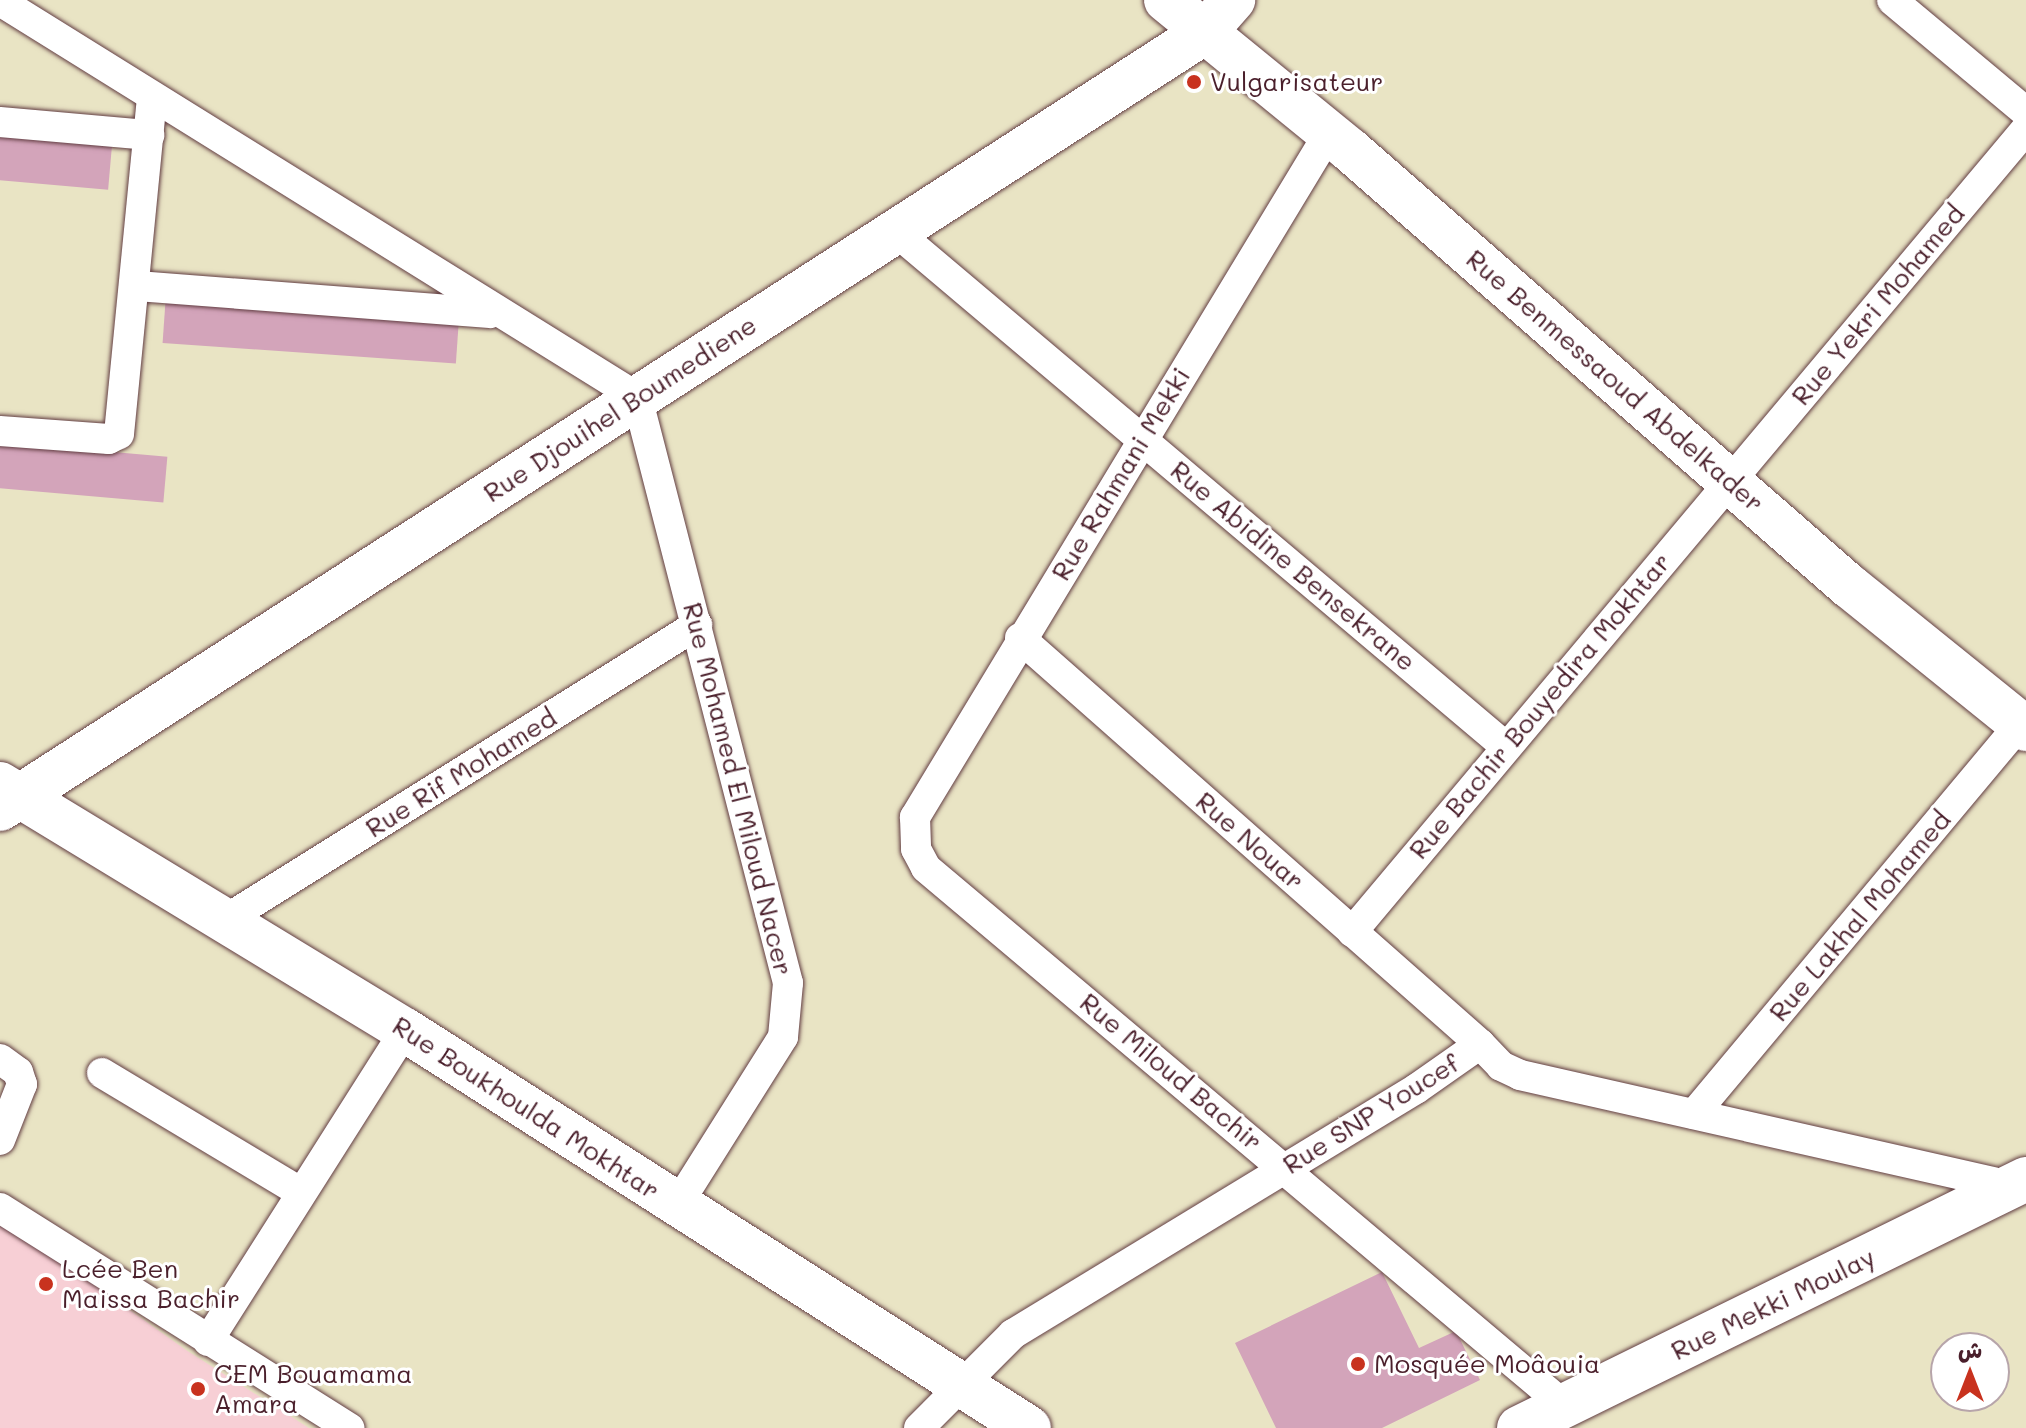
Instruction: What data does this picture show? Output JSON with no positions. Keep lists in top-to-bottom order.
{
  "streets": {
    "main road": [
      "Rue Benmessaoud Abdelkader",
      "Rue Djouihel Boumediene",
      "Rue Boukhoulda Mokhtar",
      "Rue Mekki Moulay"
    ],
    "street": [
      "Rue Yekri Mohamed",
      "Rue Rahmani Mekki",
      "Rue Abidine Bensekrane",
      "Rue Bachir Bouyedira Mokhtar",
      "Rue Rif Mohamed",
      "Rue Mohamed El Miloud Nacer",
      "Rue Nouar",
      "Rue Lakhal Mohamed",
      "Rue Miloud Bachir",
      "Rue SNP Youcef"
    ]
  },
  "crossings": [
    ["Rue Yekri Mohamed", "Rue Benmessaoud Abdelkader"],
    ["Rue Yekri Mohamed", "Rue Bachir Bouyedira Mokhtar"],
    ["Rue Benmessaoud Abdelkader", "Rue Djouihel Boumediene"],
    ["Rue Benmessaoud Abdelkader", "Rue Rahmani Mekki"],
    ["Rue Benmessaoud Abdelkader", "Rue Bachir Bouyedira Mokhtar"],
    ["Rue Benmessaoud Abdelkader", "Rue Lakhal Mohamed"],
    ["Rue Djouihel Boumediene", "Rue Abidine Bensekrane"],
    ["Rue Djouihel Boumediene", "Rue Mohamed El Miloud Nacer"],
    ["Rue Djouihel Boumediene", "Rue Boukhoulda Mokhtar"],
    ["Rue Rahmani Mekki", "Rue Abidine Bensekrane"],
    ["Rue Rahmani Mekki", "Rue Nouar"],
    ["Rue Rahmani Mekki", "Rue Miloud Bachir"],
    ["Rue Abidine Bensekrane", "Rue Bachir Bouyedira Mokhtar"],
    ["Rue Bachir Bouyedira Mokhtar", "Rue Nouar"],
    ["Rue Rif Mohamed", "Rue Mohamed El Miloud Nacer"],
    ["Rue Rif Mohamed", "Rue Boukhoulda Mokhtar"],
    ["Rue Mohamed El Miloud Nacer", "Rue Boukhoulda Mokhtar"],
    ["Rue Nouar", "Rue SNP Youcef"],
    ["Rue Lakhal Mohamed", "Rue SNP Youcef"],
    ["Rue Miloud Bachir", "Rue SNP Youcef"],
    ["Rue Miloud Bachir", "Rue Mekki Moulay"],
    ["Rue Boukhoulda Mokhtar", "Rue SNP Youcef"],
    ["Rue SNP Youcef", "Rue Mekki Moulay"]
  ],
  "places": [
    "Vulgarisateur",
    "Lcée Ben Maissa Bachir",
    "Mosquée Moâouia",
    "CEM Bouamama Amara"
  ],
  "north": "top"
}
